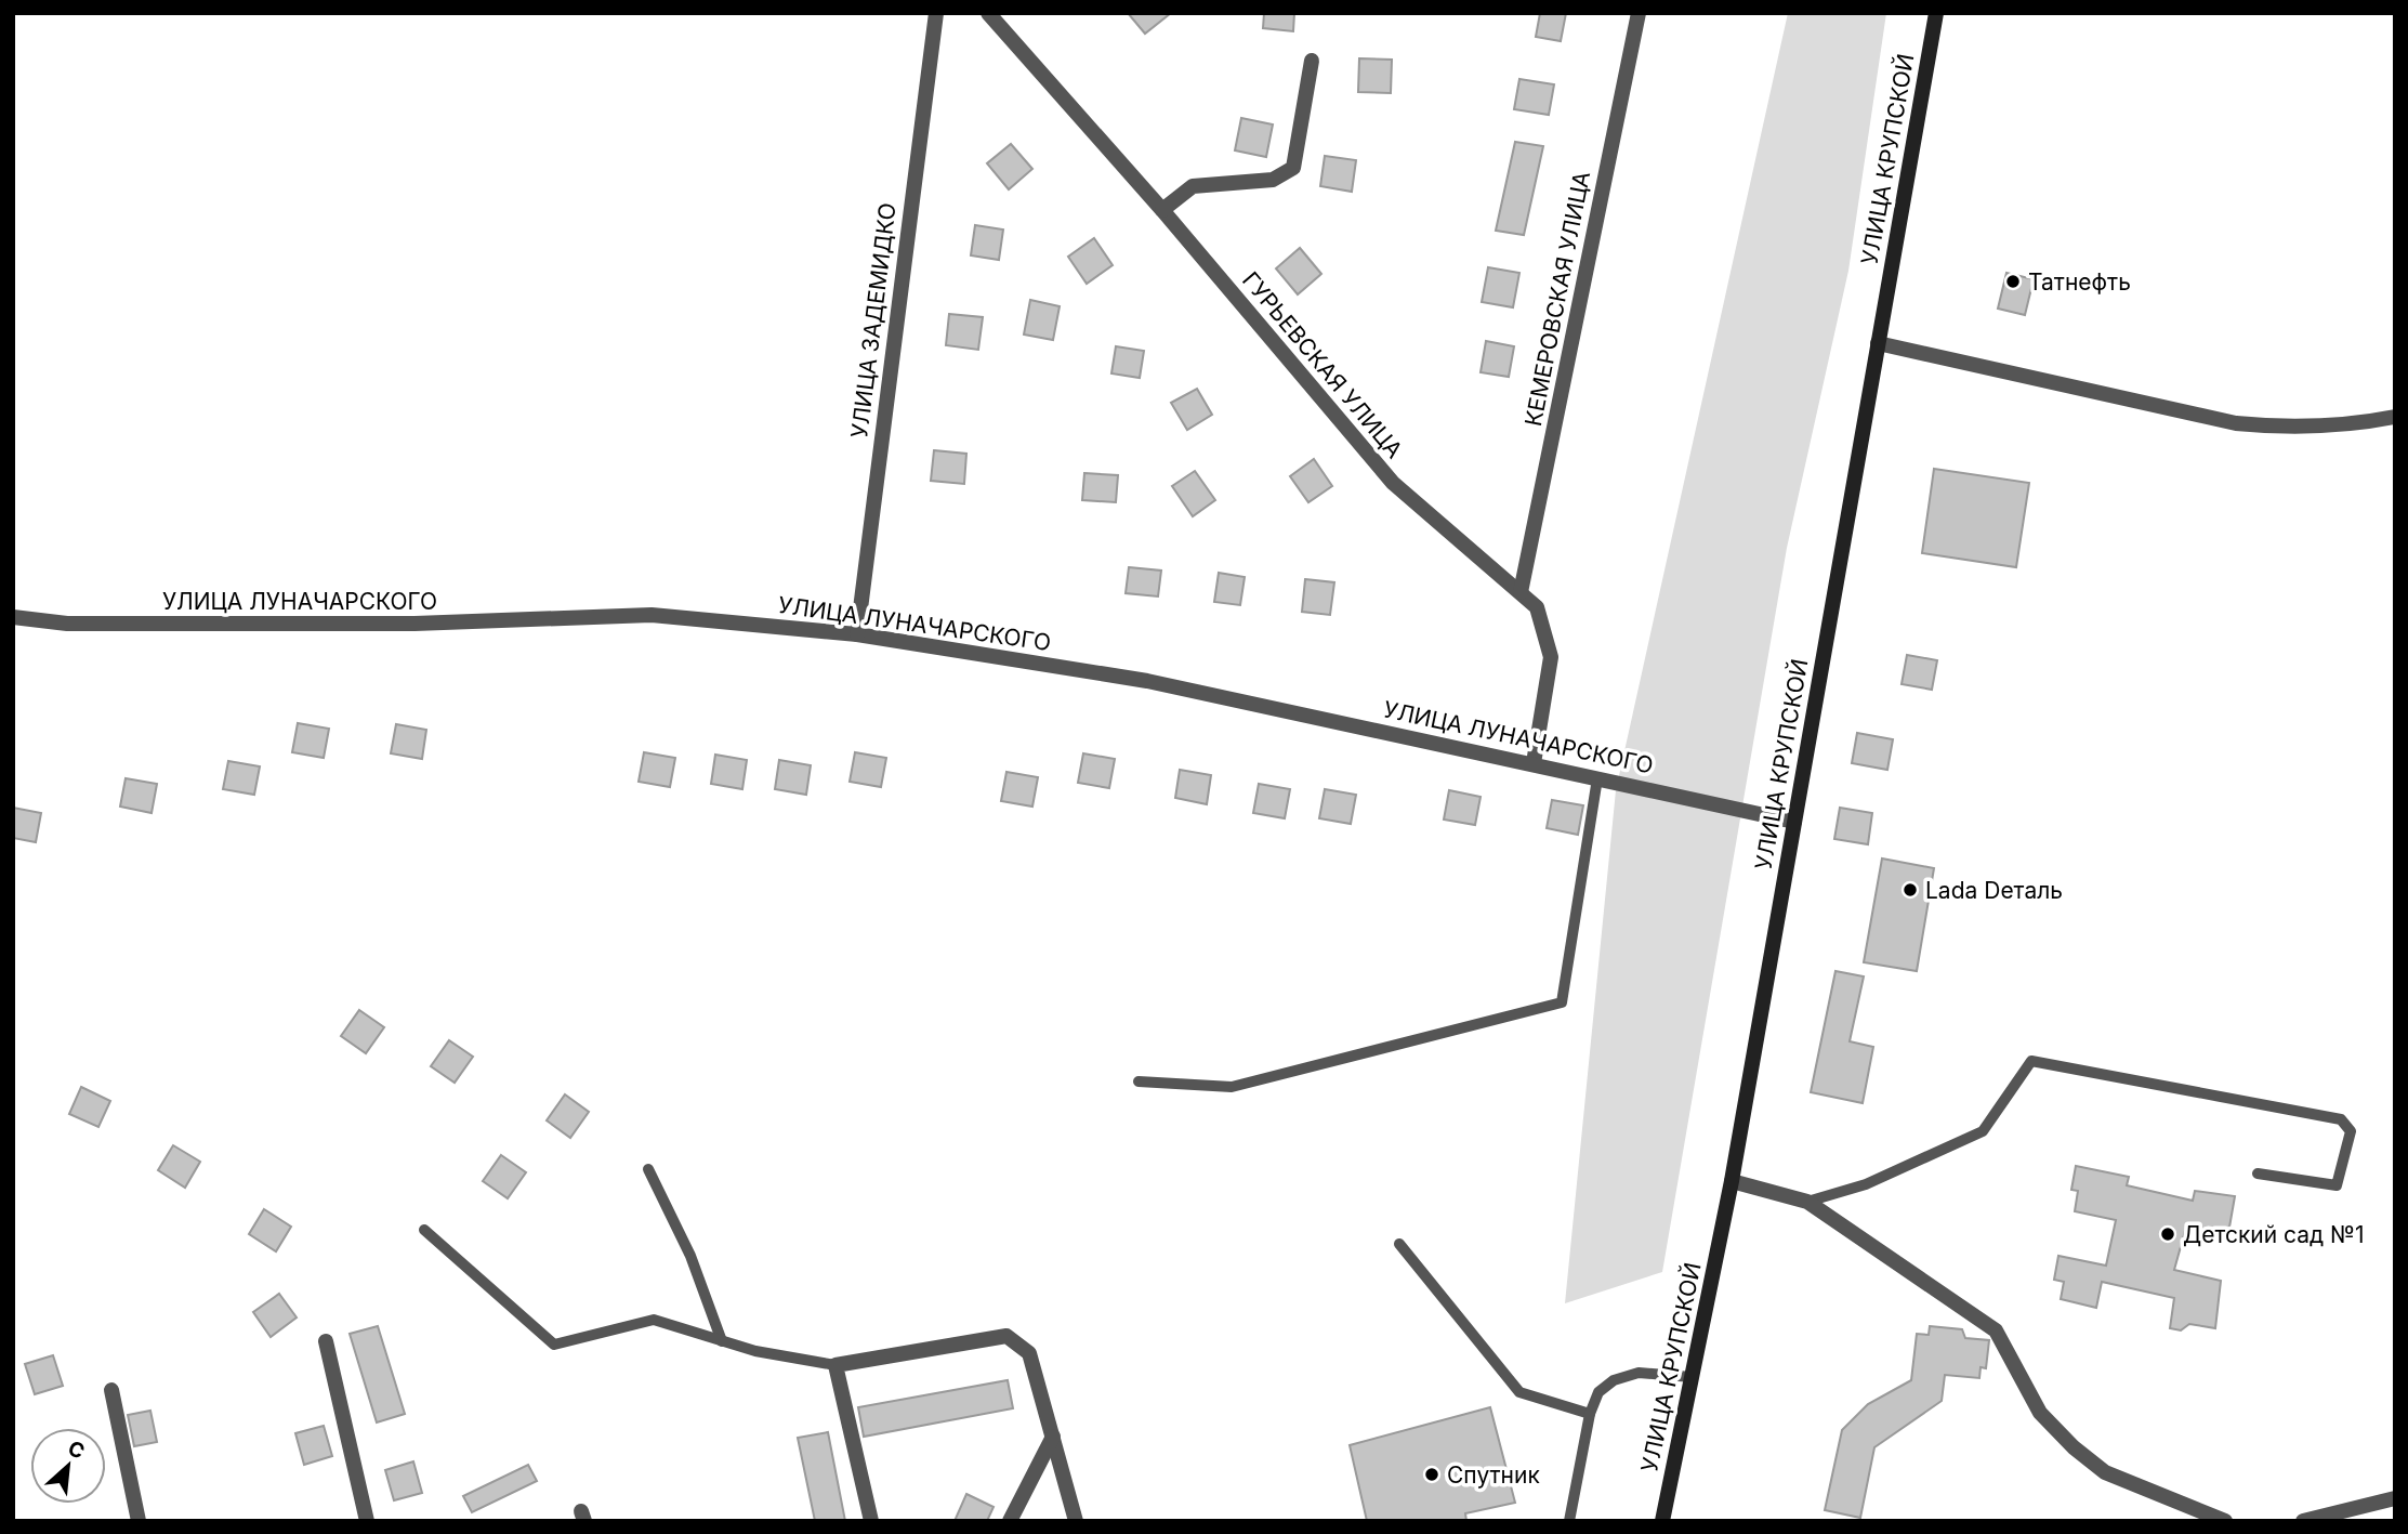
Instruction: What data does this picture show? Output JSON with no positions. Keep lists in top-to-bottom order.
{
  "streets": {
    "street": [
      "УЛИЦА КРУПСКОЙ",
      "КЕМЕРОВСКАЯ УЛИЦА",
      "УЛИЦА ЗАДЕМИДКО",
      "ГУРЬЕВСКАЯ УЛИЦА",
      "УЛИЦА ЛУНАЧАРСКОГО"
    ]
  },
  "crossings": [
    ["УЛИЦА КРУПСКОЙ", "УЛИЦА ЛУНАЧАРСКОГО"],
    ["КЕМЕРОВСКАЯ УЛИЦА", "ГУРЬЕВСКАЯ УЛИЦА"],
    ["УЛИЦА ЗАДЕМИДКО", "УЛИЦА ЛУНАЧАРСКОГО"],
    ["ГУРЬЕВСКАЯ УЛИЦА", "УЛИЦА ЛУНАЧАРСКОГО"]
  ],
  "places": [
    "Татнефть",
    "Lada Dеталь",
    "Детский сад №1",
    "Спутник"
  ],
  "north": "top right"
}
